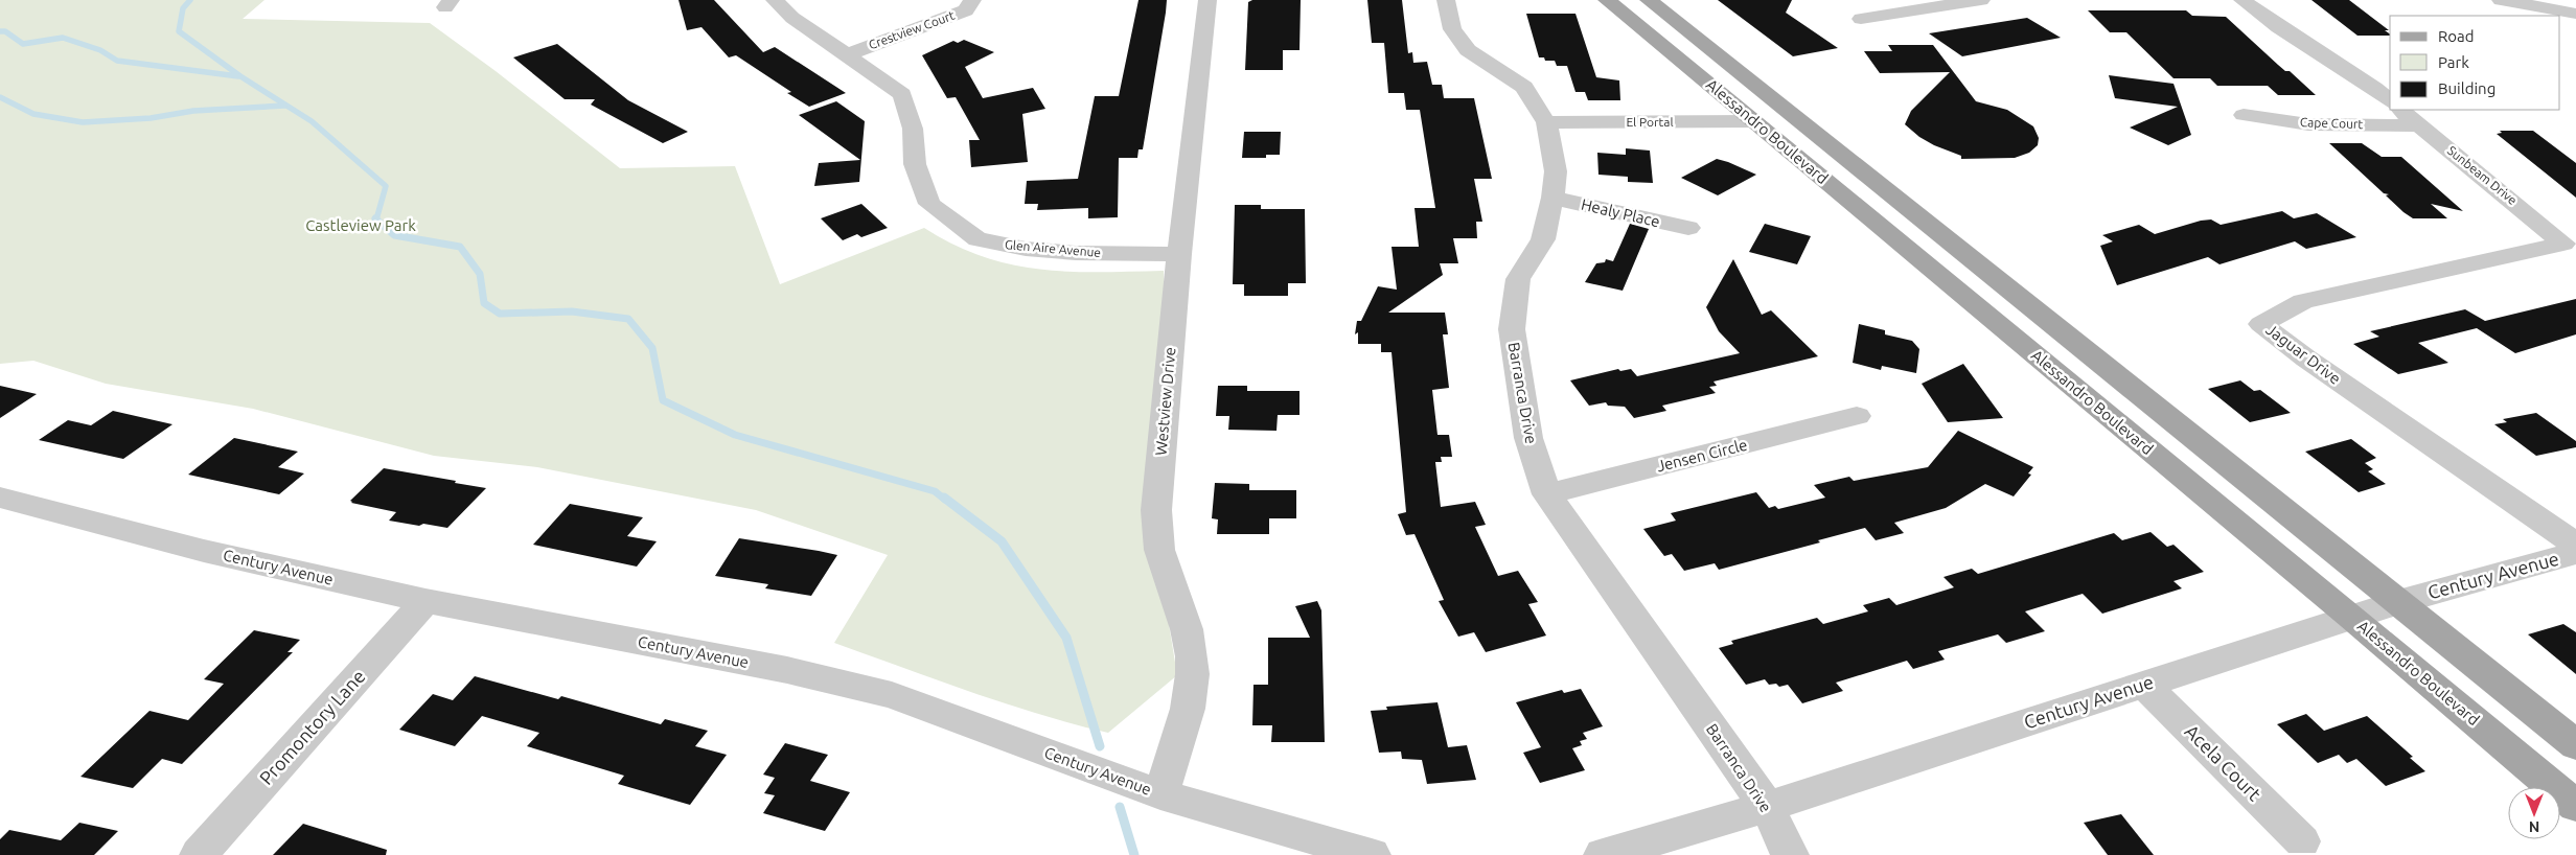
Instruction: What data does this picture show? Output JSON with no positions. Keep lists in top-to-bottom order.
{
  "streets": {
    "main road": ["Alessandro Boulevard"],
    "street": [
      "Crestview Court",
      "El Portal",
      "Cape Court",
      "Sunbeam Drive",
      "Healy Place",
      "Glen Aire Avenue",
      "Jaguar Drive",
      "Barranca Drive",
      "Westview Drive",
      "Jensen Circle",
      "Century Avenue",
      "Promontory Lane",
      "Acela Court"
    ]
  },
  "crossings": [
    ["Crestview Court", "Glen Aire Avenue"],
    ["El Portal", "Alessandro Boulevard"],
    ["El Portal", "Barranca Drive"],
    ["Cape Court", "Sunbeam Drive"],
    ["Alessandro Boulevard", "Century Avenue"],
    ["Sunbeam Drive", "Jaguar Drive"],
    ["Healy Place", "Barranca Drive"],
    ["Glen Aire Avenue", "Westview Drive"],
    ["Barranca Drive", "Jensen Circle"],
    ["Barranca Drive", "Century Avenue"],
    ["Westview Drive", "Century Avenue"],
    ["Century Avenue", "Promontory Lane"],
    ["Century Avenue", "Acela Court"]
  ],
  "parks": ["Castleview Park"],
  "legend": ["Road", "Park", "Building"],
  "north": "bottom"
}
